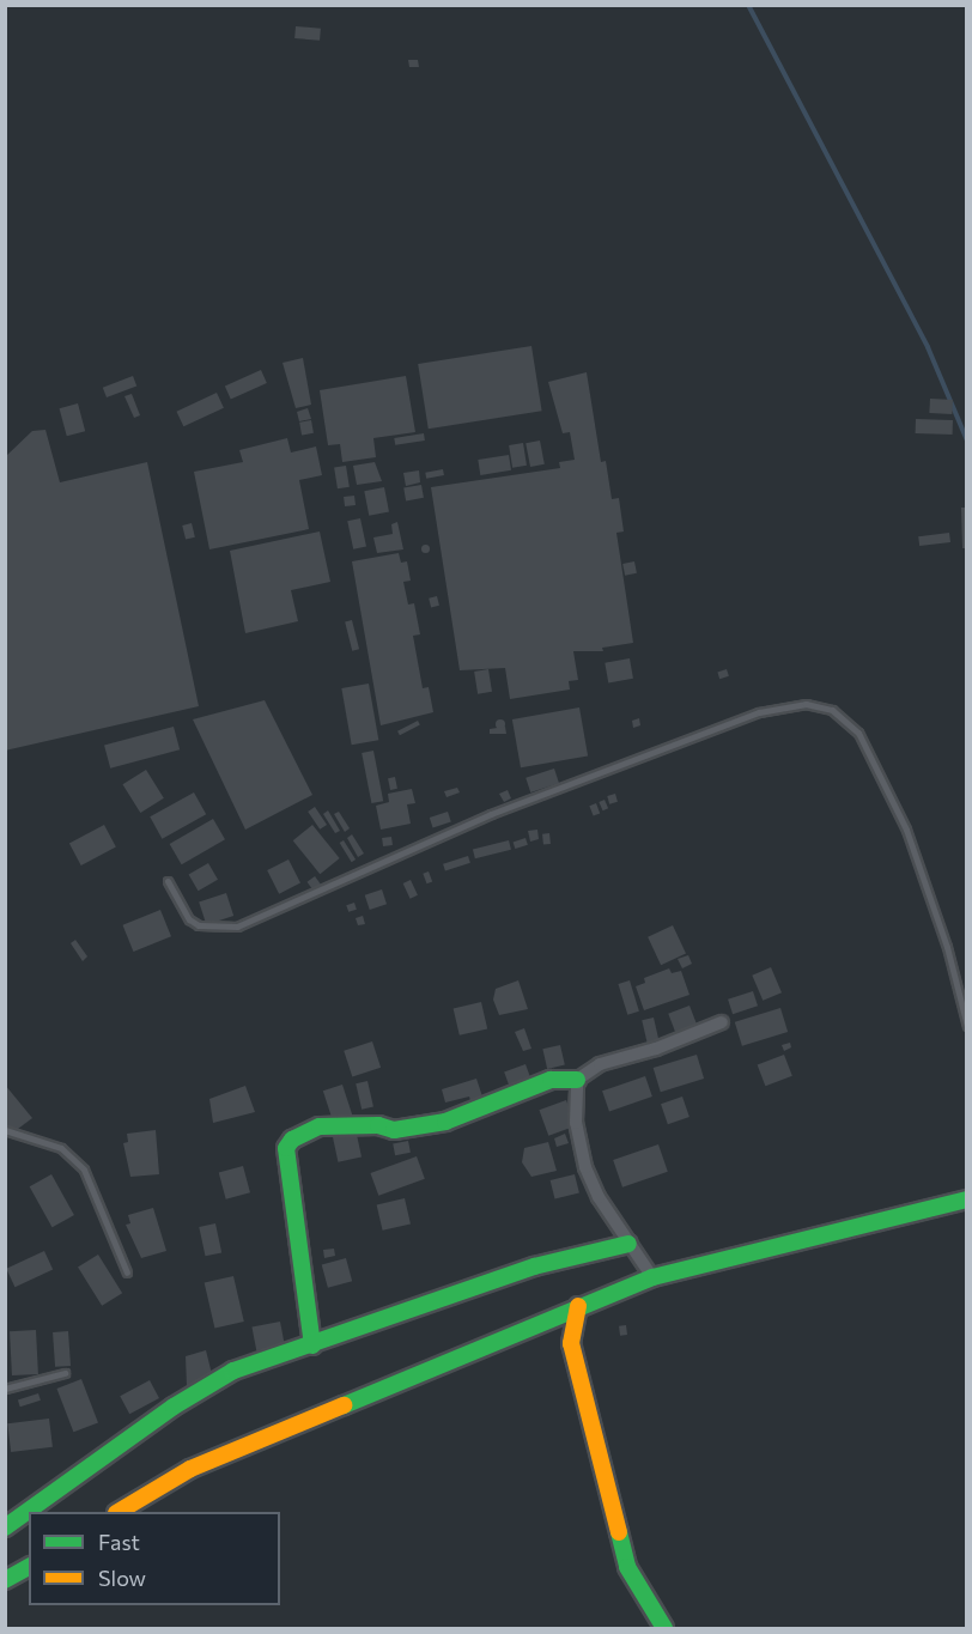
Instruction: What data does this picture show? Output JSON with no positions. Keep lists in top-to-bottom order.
{
  "legend": ["Fast", "Slow"]
}
